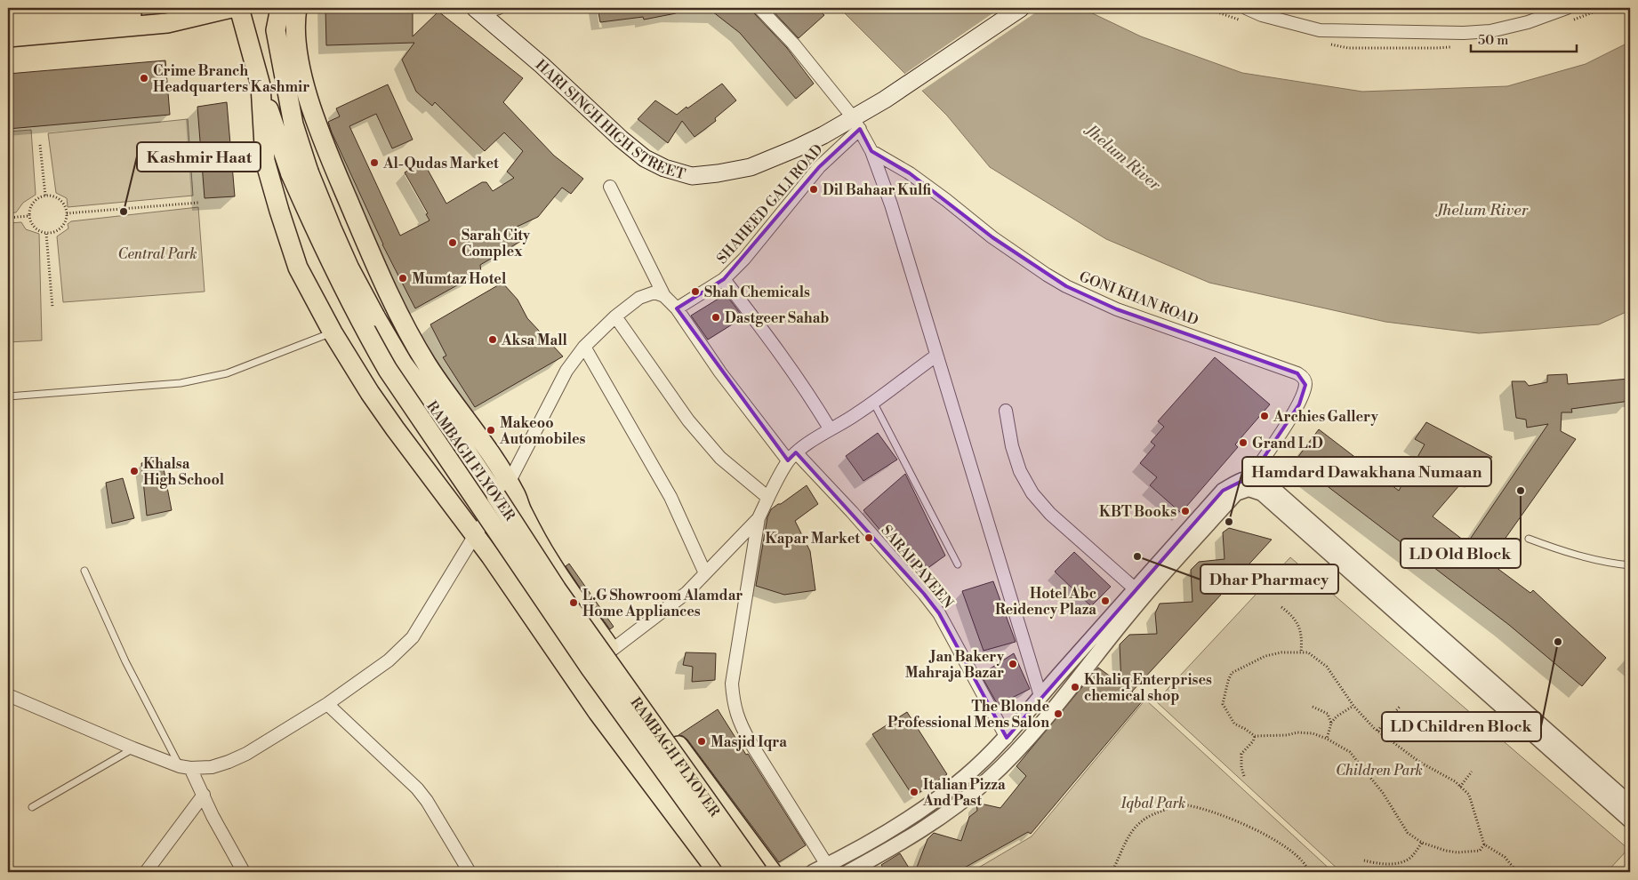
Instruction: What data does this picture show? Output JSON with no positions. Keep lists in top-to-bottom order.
{
  "streets": {
    "main road": ["HARI SINGH HIGH STREET", "RAMBAGH FLYOVER"],
    "street": ["SHAHEED GALI ROAD", "GONI KHAN ROAD", "SARAI PAYEEN"]
  },
  "crossings": [
    ["HARI SINGH HIGH STREET", "SHAHEED GALI ROAD"],
    ["SHAHEED GALI ROAD", "SARAI PAYEEN"]
  ],
  "water": ["Jhelum River"],
  "parks": ["Central Park", "Children Park", "Iqbal Park"],
  "places": [
    "Crime Branch Headquarters Kashmir",
    "Al-Qudas Market",
    "Dil Bahaar Kulfi",
    "Kashmir Haat",
    "Sarah City Complex",
    "Mumtaz Hotel",
    "Shah Chemicals",
    "Dastgeer Sahab",
    "Aksa Mall",
    "Archies Gallery",
    "Makeoo Automobiles",
    "Grand L.D",
    "Khalsa High School",
    "LD Old Block",
    "KBT Books",
    "Hamdard Dawakhana Numaan",
    "Kapar Market",
    "Dhar Pharmacy",
    "Hotel Abc Reidency Plaza",
    "L.G Showroom Alamdar Home Appliances",
    "LD Children Block",
    "Jan Bakery Mahraja Bazar",
    "Khaliq Enterprises chemical shop",
    "The Blonde Professional Mens Salon",
    "Masjid Iqra",
    "Italian Pizza And Past"
  ],
  "scale_bar": "50 m"
}
